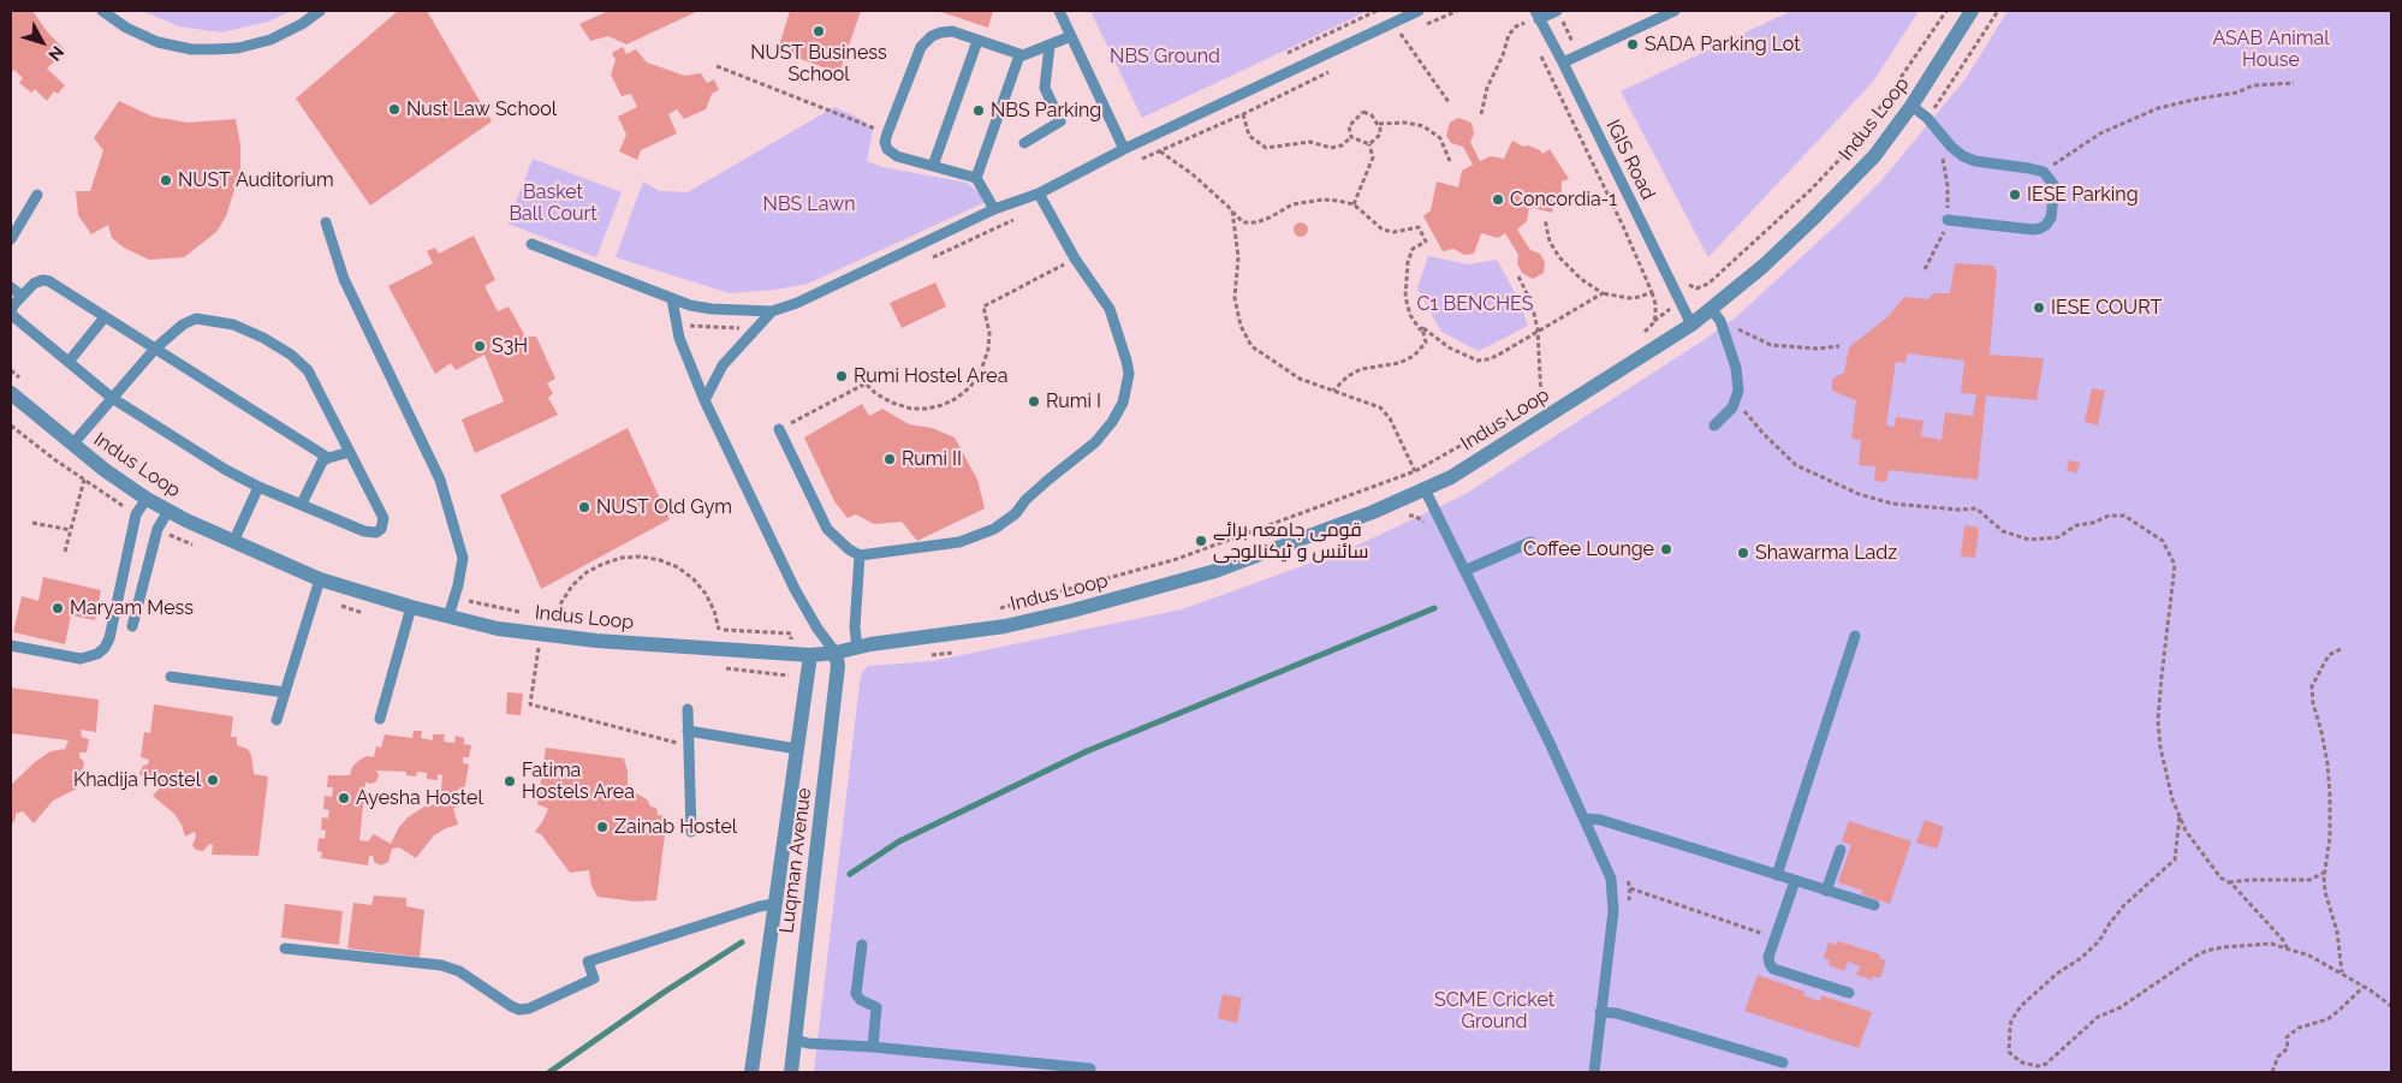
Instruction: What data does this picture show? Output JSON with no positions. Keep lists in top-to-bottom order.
{
  "streets": {
    "street": ["Indus Loop", "Luqman Avenue"],
    "lane": ["IGIS Road"]
  },
  "crossings": [
    ["Indus Loop", "IGIS Road"],
    ["Indus Loop", "Luqman Avenue"]
  ],
  "parks": [
    "ASAB Animal House",
    "NBS Ground",
    "Basket Ball Court",
    "NBS Lawn",
    "C1 BENCHES",
    "SCME Cricket Ground"
  ],
  "places": [
    "NUST Business School",
    "SADA Parking Lot",
    "Nust Law School",
    "NBS Parking",
    "NUST Auditorium",
    "IESE Parking",
    "Concordia-1",
    "IESE COURT",
    "S3H",
    "Rumi Hostel Area",
    "Rumi I",
    "Rumi II",
    "NUST Old Gym",
    "قومی جامعہ برائے سائنس و ٹیکنالوجی",
    "Coffee Lounge",
    "Shawarma Ladz",
    "Maryam Mess",
    "Khadija Hostel",
    "Fatima Hostels Area",
    "Ayesha Hostel",
    "Zainab Hostel"
  ],
  "north": "bottom right"
}
